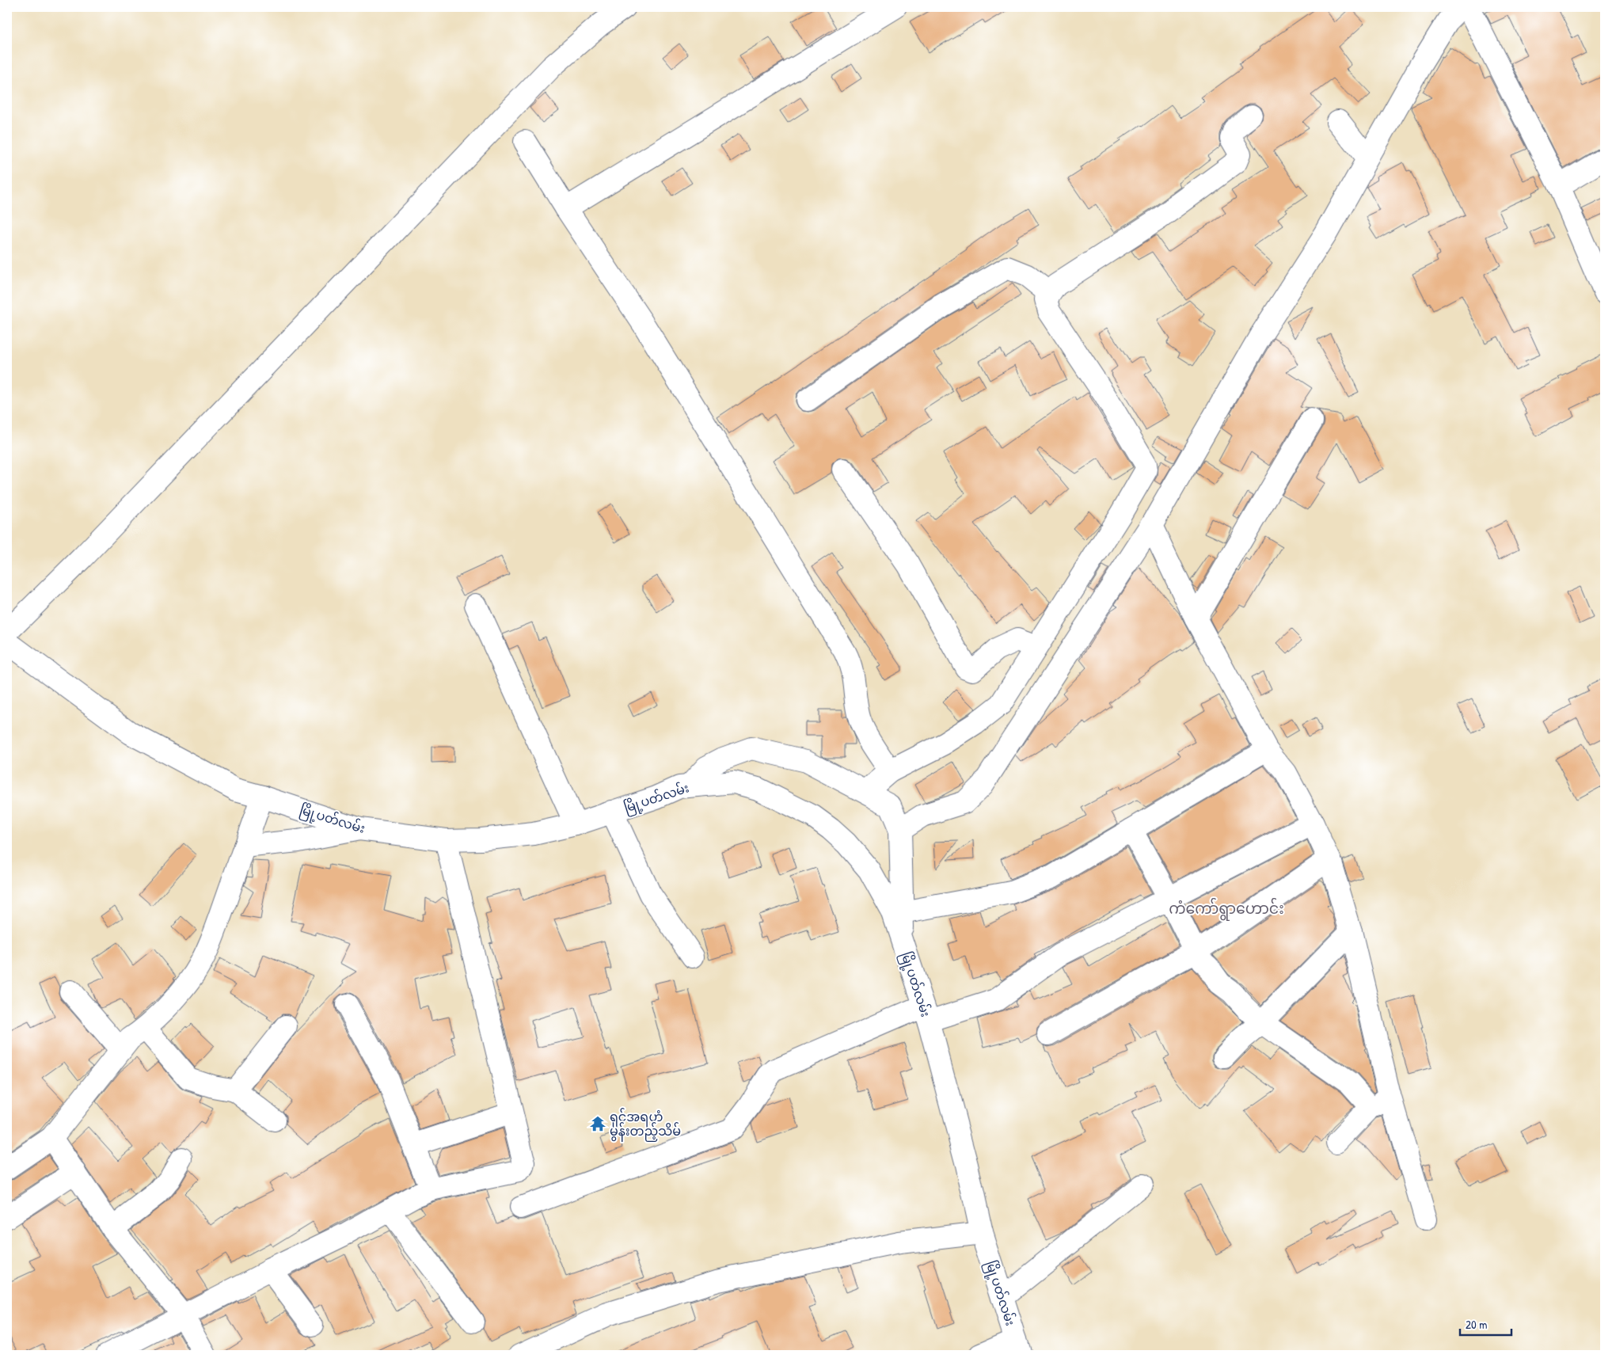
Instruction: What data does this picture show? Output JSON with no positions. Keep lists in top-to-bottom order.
{
  "streets": {
    "street": ["မြို့ပတ်လမ်း"]
  },
  "districts": ["ကံကော်ရွာဟောင်း"],
  "places": {
    "temple": ["ရှင်အရဟံ မွန်းတည့်သိမ်"]
  },
  "scale_bar": "20 m"
}
